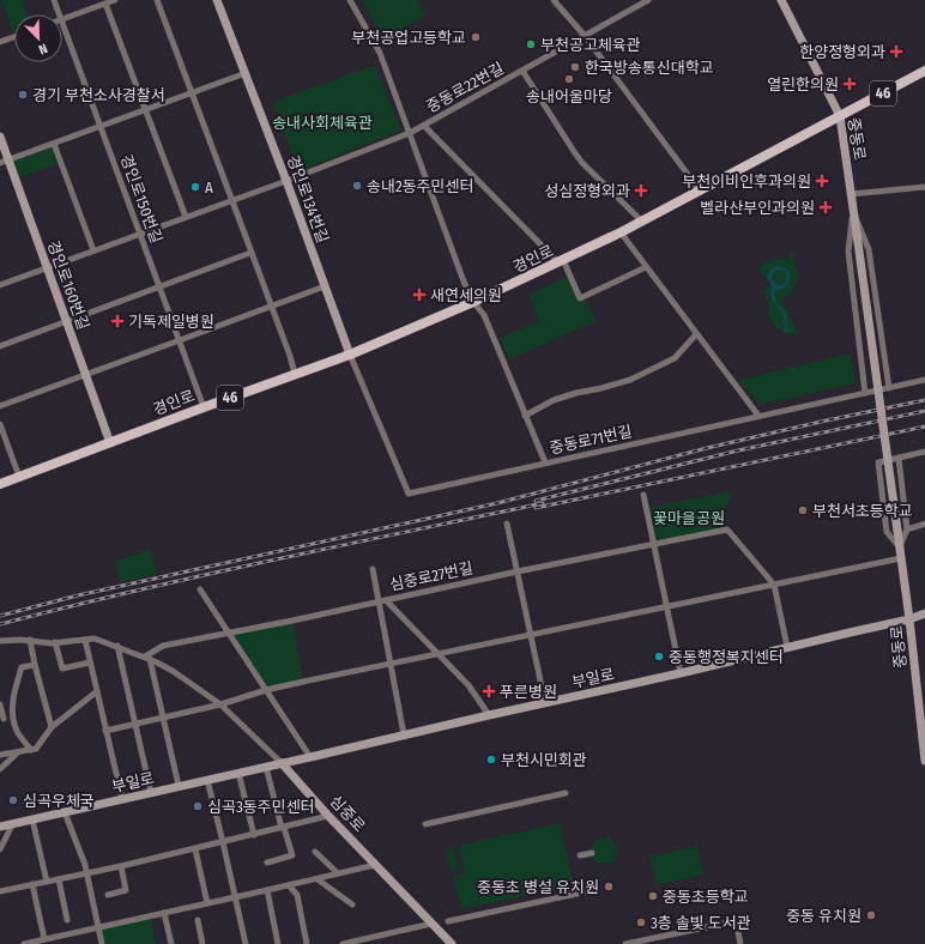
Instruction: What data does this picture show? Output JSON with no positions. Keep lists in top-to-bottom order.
{
  "streets": {
    "main road": ["46", "경인로"],
    "street": [
      "중동로22번길",
      "중동로",
      "경인로150번길",
      "경인로134번길",
      "경인로160번길",
      "중동로71번길",
      "심중로27번길",
      "부일로",
      "심중로"
    ]
  },
  "crossings": [
    ["중동로22번길", "경인로150번길"],
    ["중동로22번길", "경인로134번길"],
    ["중동로22번길", "경인로160번길"],
    ["중동로", "경인로"],
    ["중동로", "중동로71번길"],
    ["중동로", "부일로"],
    ["경인로150번길", "경인로"],
    ["경인로134번길", "경인로"],
    ["경인로134번길", "중동로71번길"],
    ["경인로", "경인로160번길"],
    ["경인로", "중동로71번길"],
    ["심중로27번길", "심중로"],
    ["부일로", "심중로"]
  ],
  "parks": ["송내사회체육관", "꽃마을공원"],
  "places": {
    "other": [
      "부천공업고등학교",
      "부천공고체육관",
      "한국방송통신대학교",
      "송내어울마당",
      "경기 부천소사경찰서",
      "송내2동주민센터",
      "A",
      "부천서초등학교",
      "중동행정복지센터",
      "부천시민회관",
      "심곡우체국",
      "심곡3동주민센터",
      "중동초 병설 유치원",
      "중동초등학교",
      "중동 유치원",
      "3층 솔빛 도서관"
    ],
    "health": [
      "한양정형외과",
      "열린한의원",
      "부천이비인후과의원",
      "성심정형외과",
      "벨라산부인과의원",
      "새연세의원",
      "기독제일병원",
      "푸른병원"
    ]
  },
  "north": "bottom right"
}
